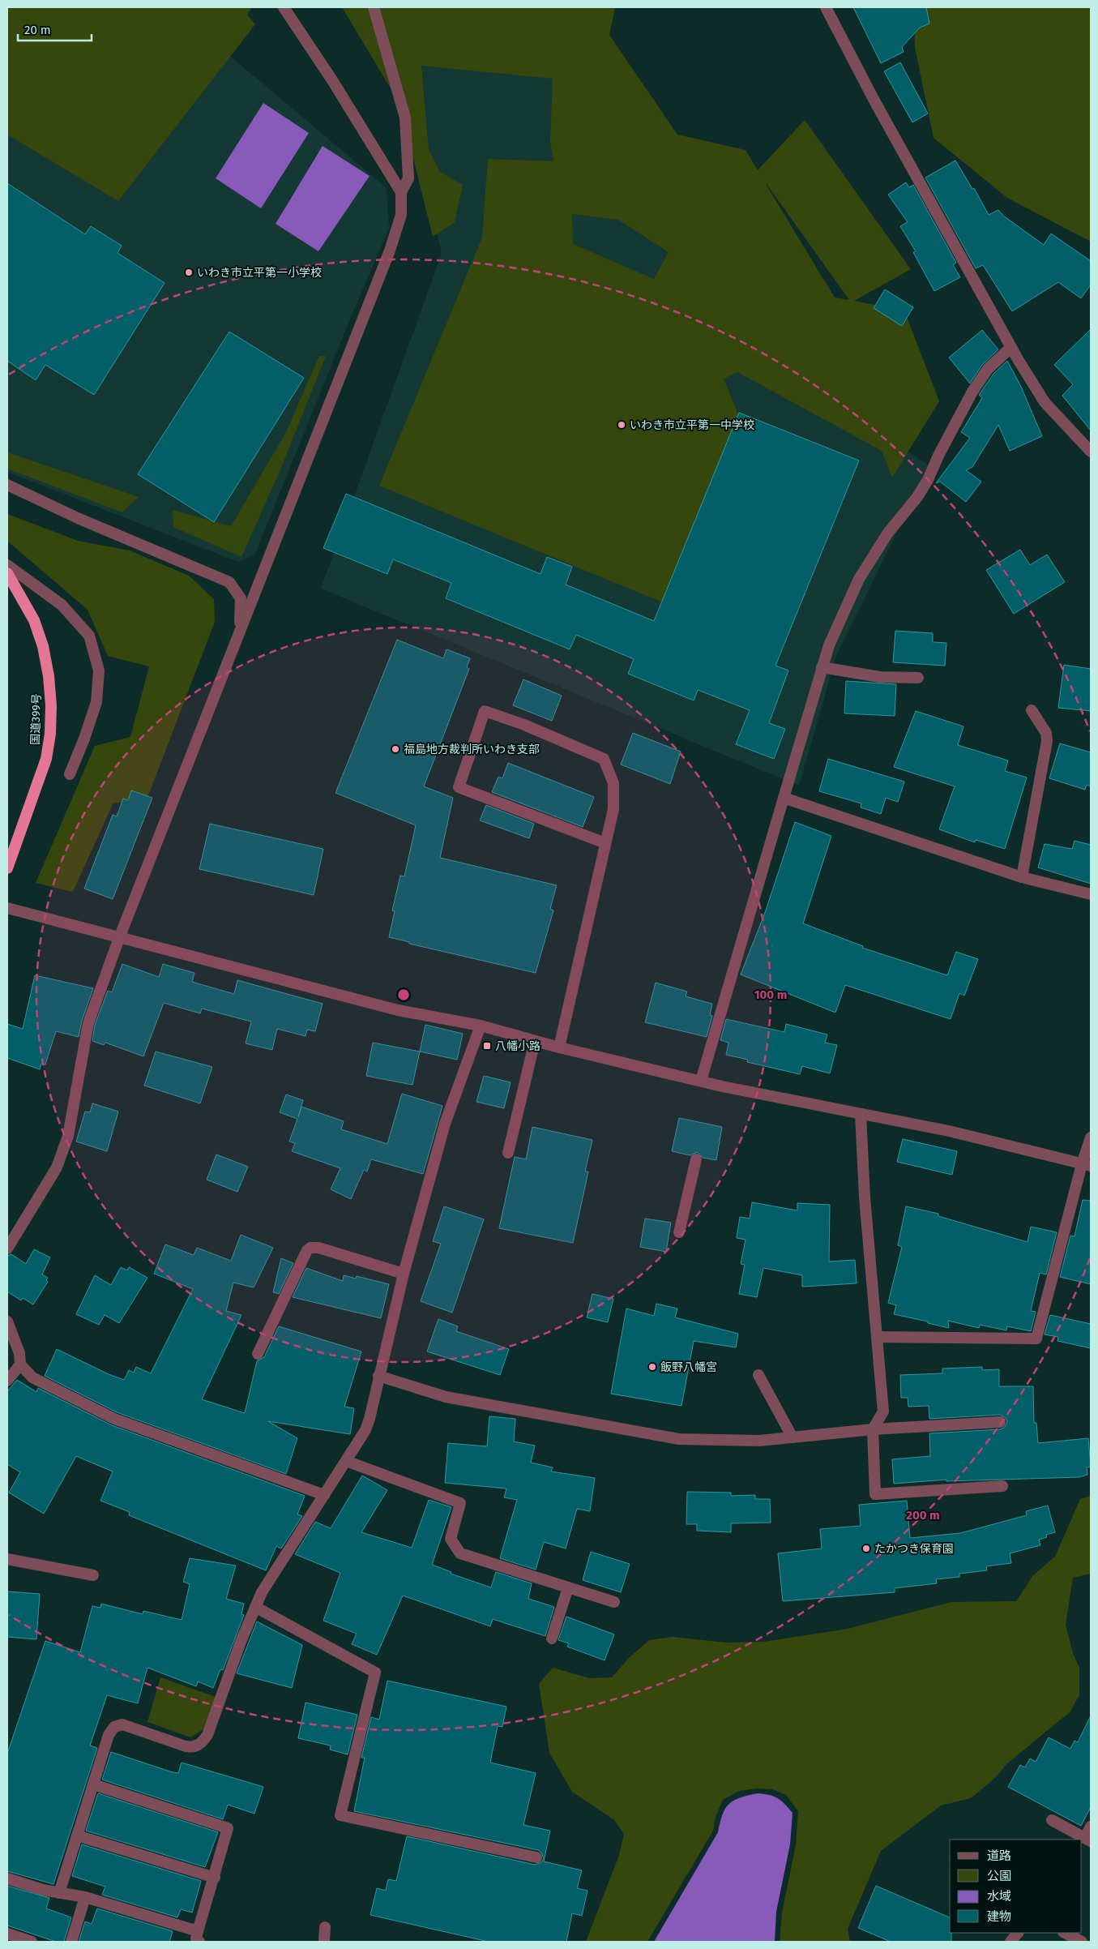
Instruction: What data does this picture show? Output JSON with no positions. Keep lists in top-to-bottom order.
{
  "streets": {
    "highway": ["国道399号"]
  },
  "places": {
    "other": [
      "いわき市立平第一小学校",
      "いわき市立平第一中学校",
      "福島地方裁判所いわき支部",
      "飯野八幡宮",
      "たかつき保育園"
    ],
    "transit": ["八幡小路"]
  },
  "legend": [
    "道路",
    "公園",
    "水域",
    "建物"
  ],
  "scale_bar": "20 m",
  "rings": ["100 m", "200 m"]
}
